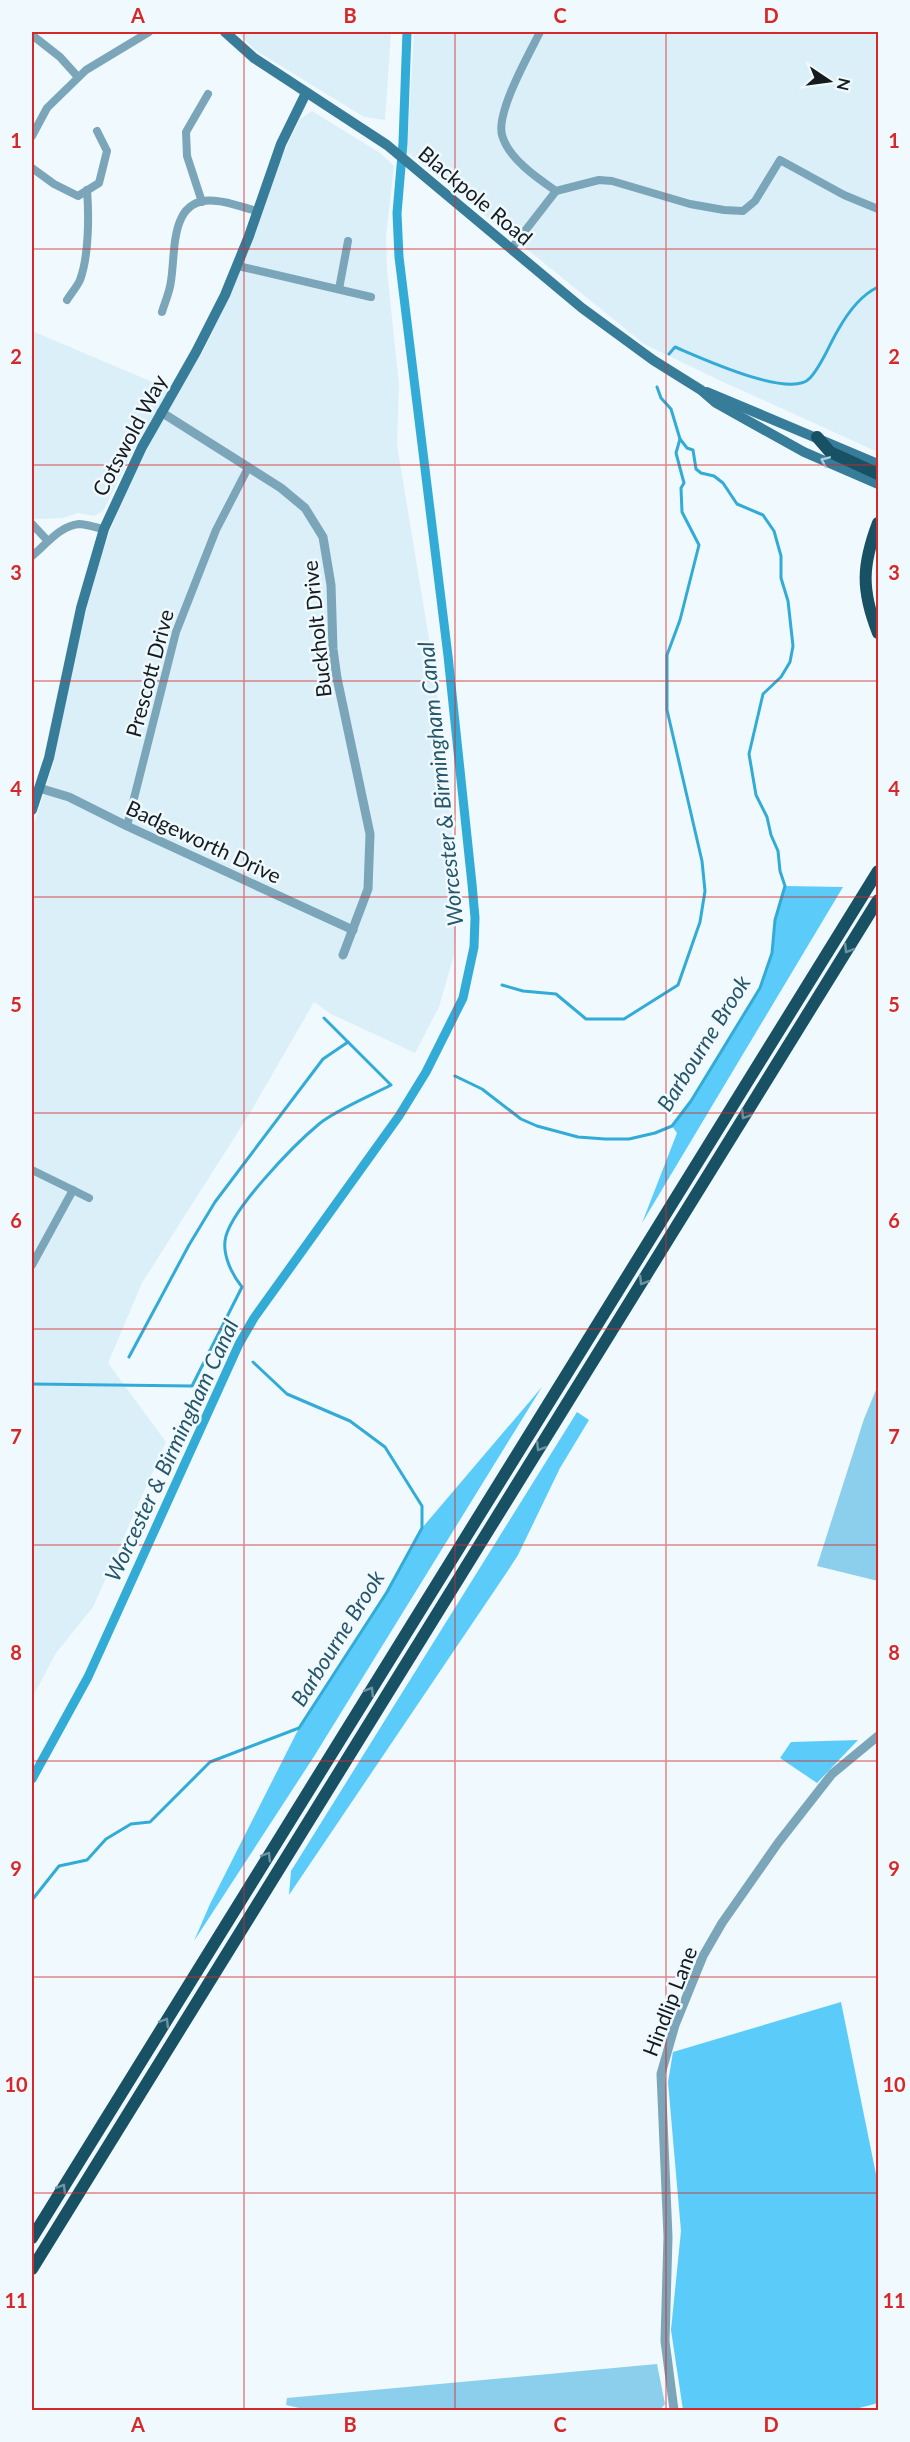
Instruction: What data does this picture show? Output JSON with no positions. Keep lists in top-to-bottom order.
{
  "streets": {
    "main road": ["Blackpole Road", "Cotswold Way"],
    "street": [
      "Buckholt Drive",
      "Prescott Drive",
      "Badgeworth Drive",
      "Hindlip Lane"
    ]
  },
  "crossings": [
    ["Blackpole Road", "Cotswold Way"],
    ["Cotswold Way", "Buckholt Drive"],
    ["Cotswold Way", "Badgeworth Drive"],
    ["Buckholt Drive", "Prescott Drive"],
    ["Buckholt Drive", "Badgeworth Drive"],
    ["Prescott Drive", "Badgeworth Drive"]
  ],
  "water": ["Worcester & Birmingham Canal", "Barbourne Brook"],
  "north": "right",
  "grid": {
    "columns": [
      "A",
      "B",
      "C",
      "D"
    ],
    "rows": [
      "1",
      "2",
      "3",
      "4",
      "5",
      "6",
      "7",
      "8",
      "9",
      "10",
      "11"
    ]
  }
}
